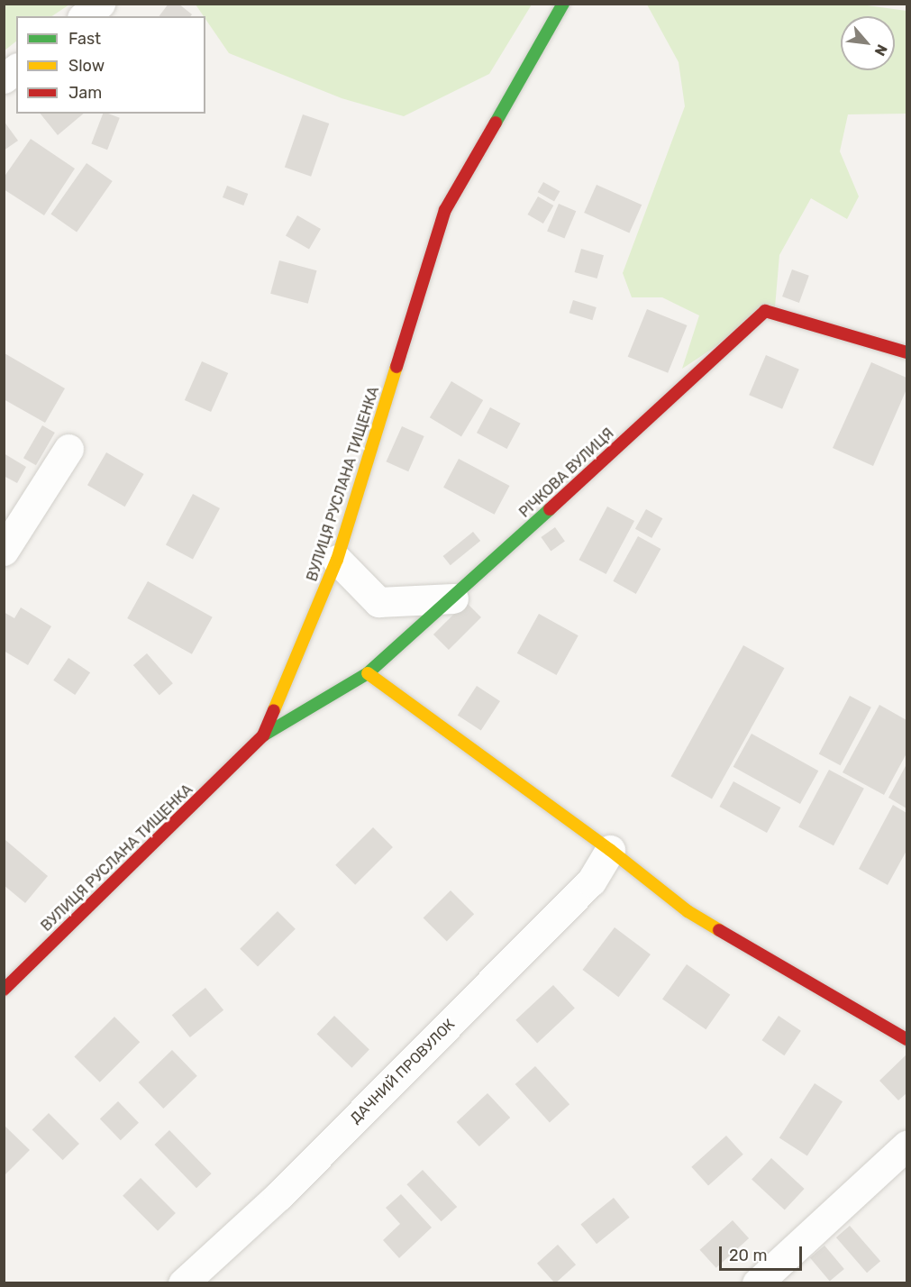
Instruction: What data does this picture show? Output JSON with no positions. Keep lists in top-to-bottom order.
{
  "streets": {
    "street": ["РІЧКОВА ВУЛИЦЯ", "ВУЛИЦЯ РУСЛАНА ТИЩЕНКА", "ДАЧНИЙ ПРОВУЛОК"]
  },
  "crossings": [
    ["РІЧКОВА ВУЛИЦЯ", "ВУЛИЦЯ РУСЛАНА ТИЩЕНКА"]
  ],
  "legend": ["Fast", "Slow", "Jam"],
  "scale_bar": "20 m",
  "north": "bottom right"
}
